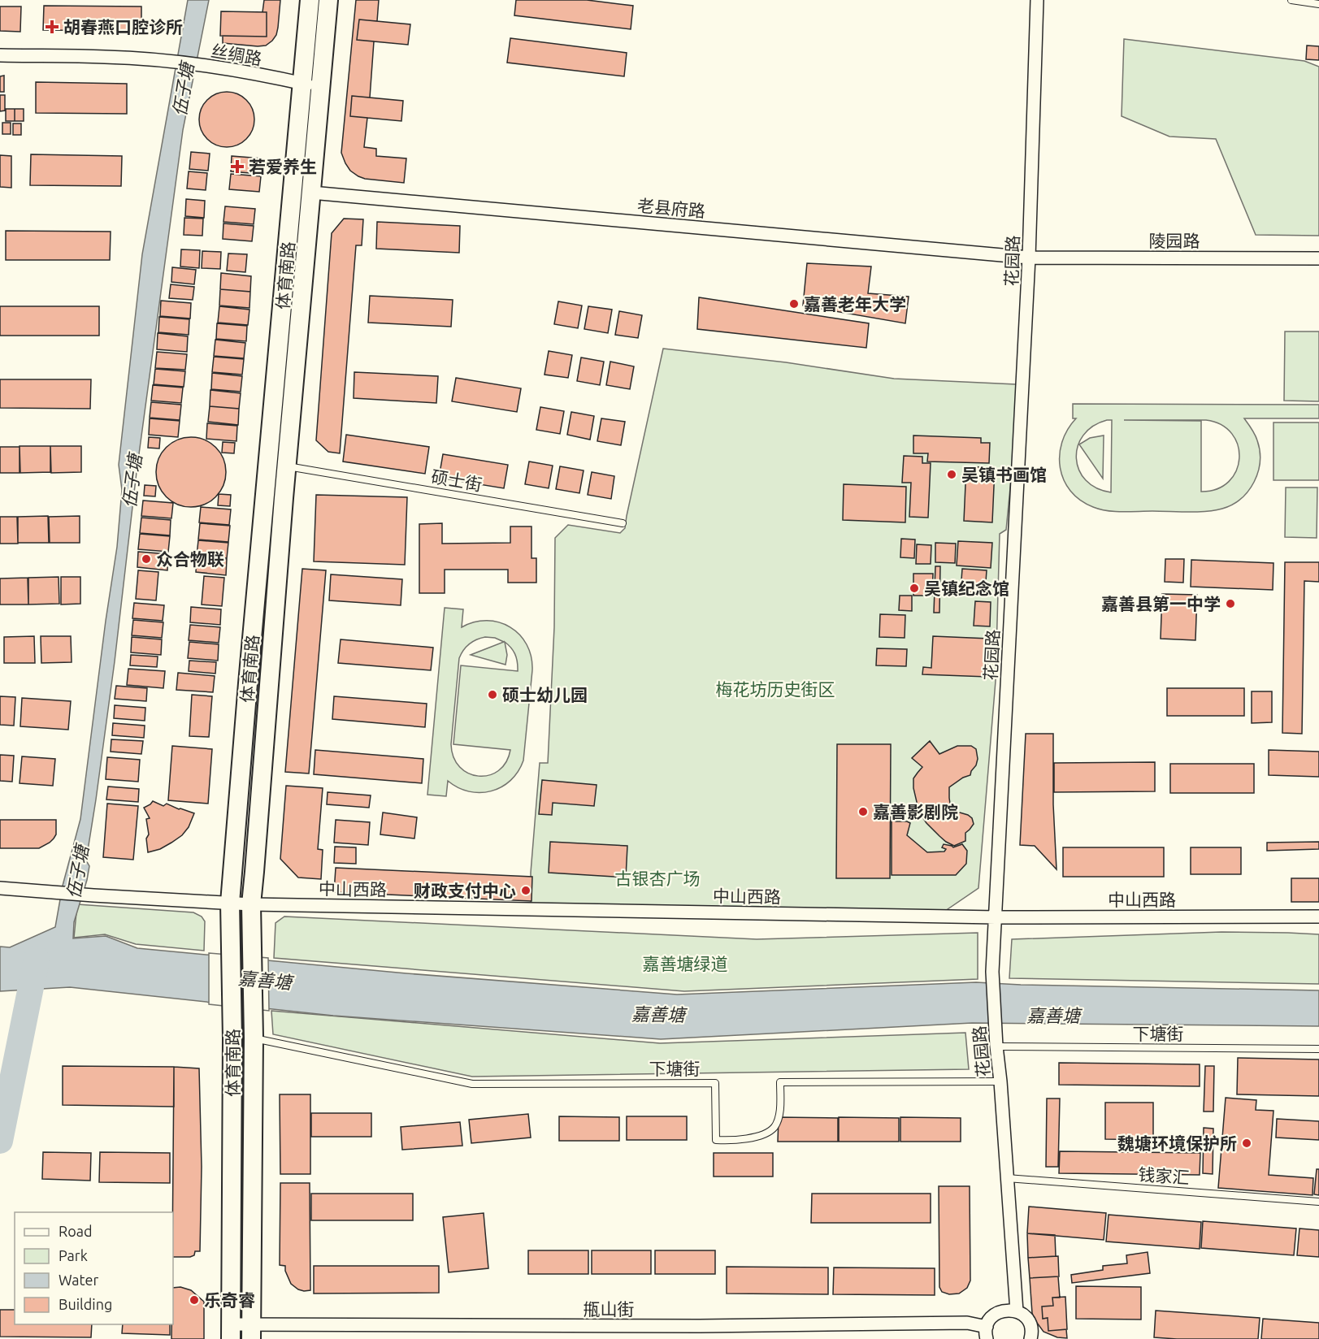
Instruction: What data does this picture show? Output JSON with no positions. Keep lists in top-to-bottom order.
{
  "streets": {
    "main road": ["体育南路"],
    "street": [
      "丝绸路",
      "老县府路",
      "陵园路",
      "花园路",
      "中山西路",
      "甁山街"
    ],
    "lane": ["硕士街", "下塘街", "钱家汇"]
  },
  "crossings": [
    ["丝绸路", "体育南路"],
    ["老县府路", "陵园路"],
    ["老县府路", "花园路"],
    ["老县府路", "体育南路"],
    ["陵园路", "花园路"],
    ["花园路", "中山西路"],
    ["花园路", "下塘街"],
    ["花园路", "钱家汇"],
    ["体育南路", "硕士街"],
    ["体育南路", "中山西路"],
    ["体育南路", "下塘街"],
    ["体育南路", "甁山街"]
  ],
  "water": ["伍子塘", "嘉善塘"],
  "parks": ["梅花坊历史街区", "古银杏广场", "嘉善塘绿道"],
  "places": {
    "health": ["胡春燕口腔诊所", "若爱养生"],
    "other": [
      "嘉善老年大学",
      "吴镇书画馆",
      "众合物联",
      "吴镇纪念馆",
      "嘉善县第一中学",
      "硕士幼儿园",
      "嘉善影剧院",
      "财政支付中心",
      "魏塘环境保护所",
      "乐奇睿"
    ]
  },
  "legend": [
    "Road",
    "Park",
    "Water",
    "Building"
  ]
}
